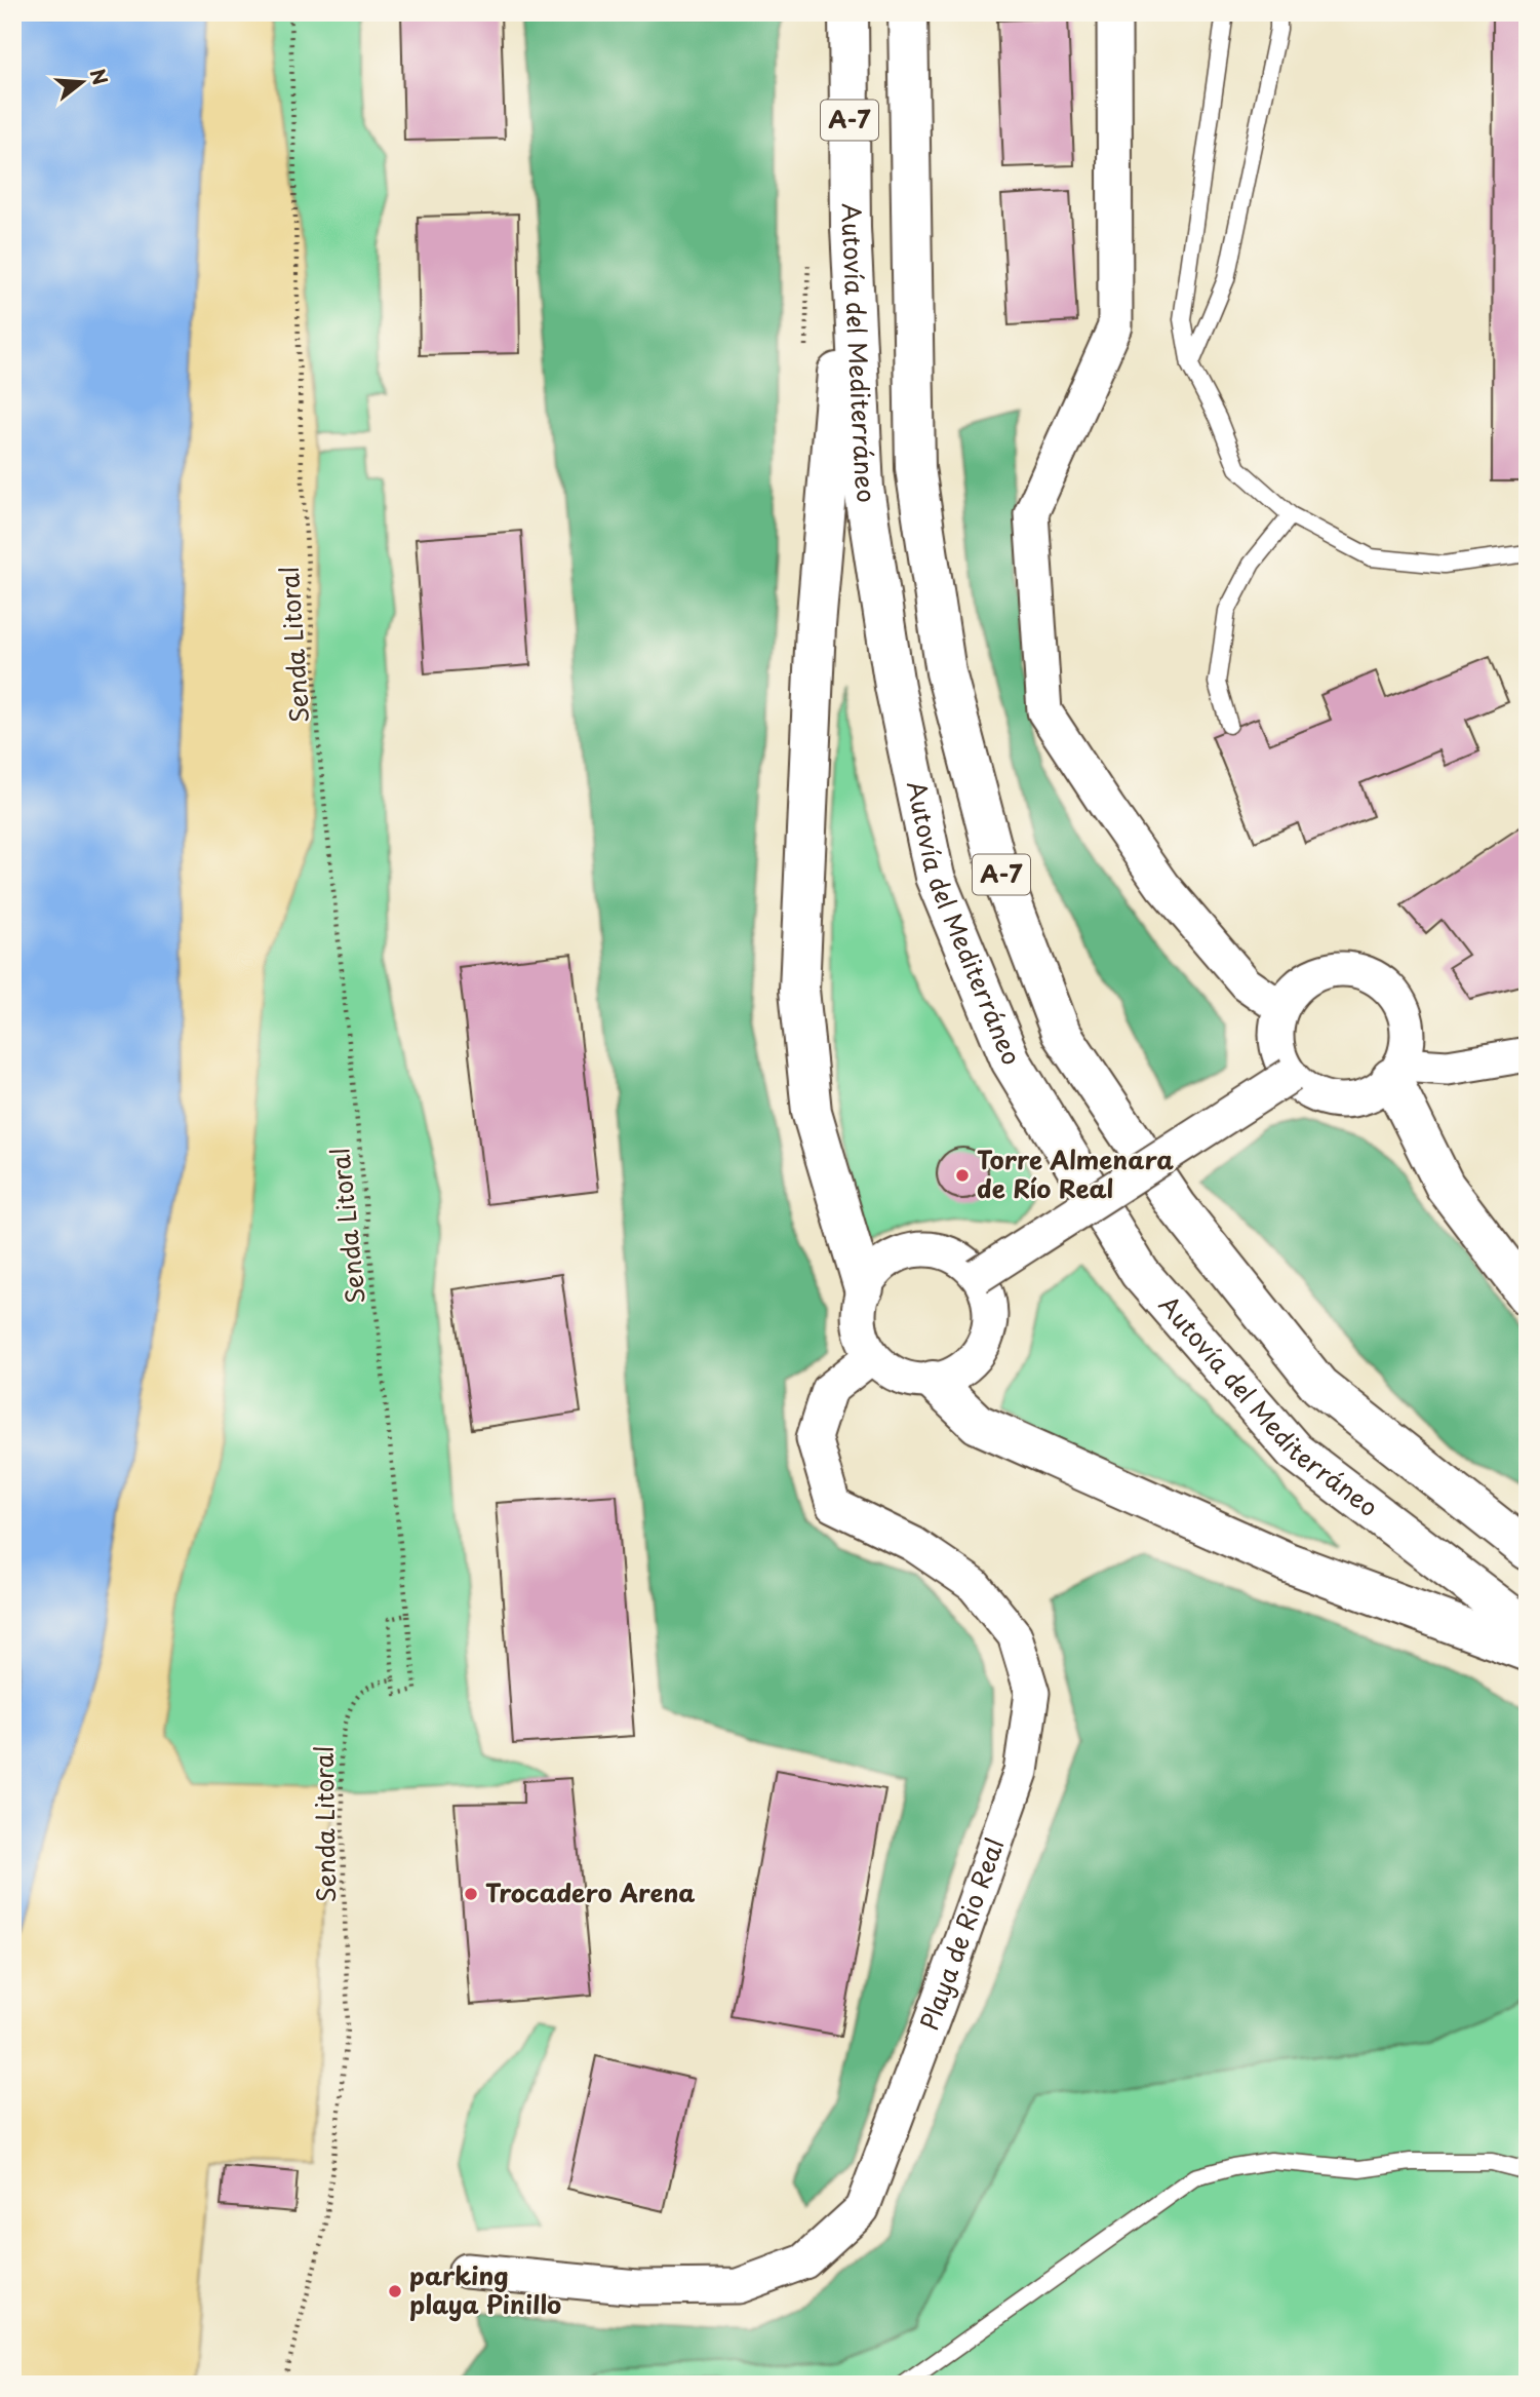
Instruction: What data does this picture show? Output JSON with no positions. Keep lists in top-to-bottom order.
{
  "streets": {
    "highway": ["A-7", "Autovía del Mediterráneo"],
    "street": ["Playa de Rio Real"],
    "path": ["Senda Litoral"]
  },
  "places": ["Torre Almenara de Río Real", "Trocadero Arena", "parking playa Pinillo"],
  "north": "right"
}
